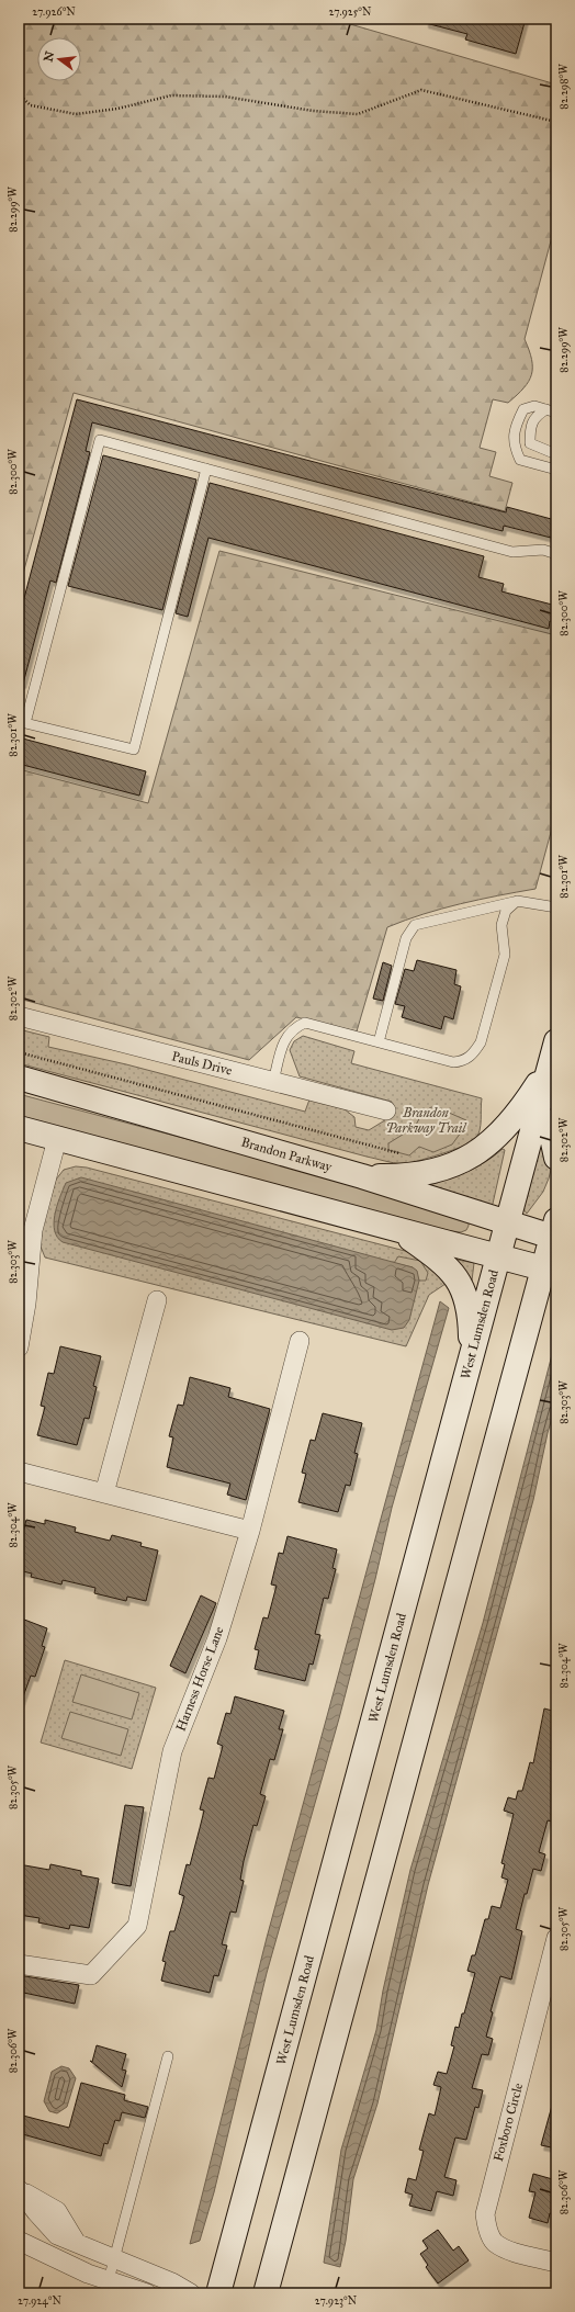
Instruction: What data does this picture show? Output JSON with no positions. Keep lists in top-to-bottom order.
{
  "streets": {
    "main road": ["Brandon Parkway", "West Lumsden Road"],
    "street": ["Pauls Drive", "Harness Horse Lane", "Foxboro Circle"]
  },
  "crossings": [
    ["Brandon Parkway", "West Lumsden Road"]
  ],
  "parks": ["Brandon Parkway Trail"],
  "north": "left",
  "coordinates": [
    "27.926°N",
    "27.925°N",
    "82.298°W",
    "82.299°W",
    "82.300°W",
    "82.301°W",
    "82.302°W",
    "82.303°W",
    "82.304°W",
    "82.305°W",
    "82.306°W",
    "27.924°N",
    "27.923°N"
  ]
}
